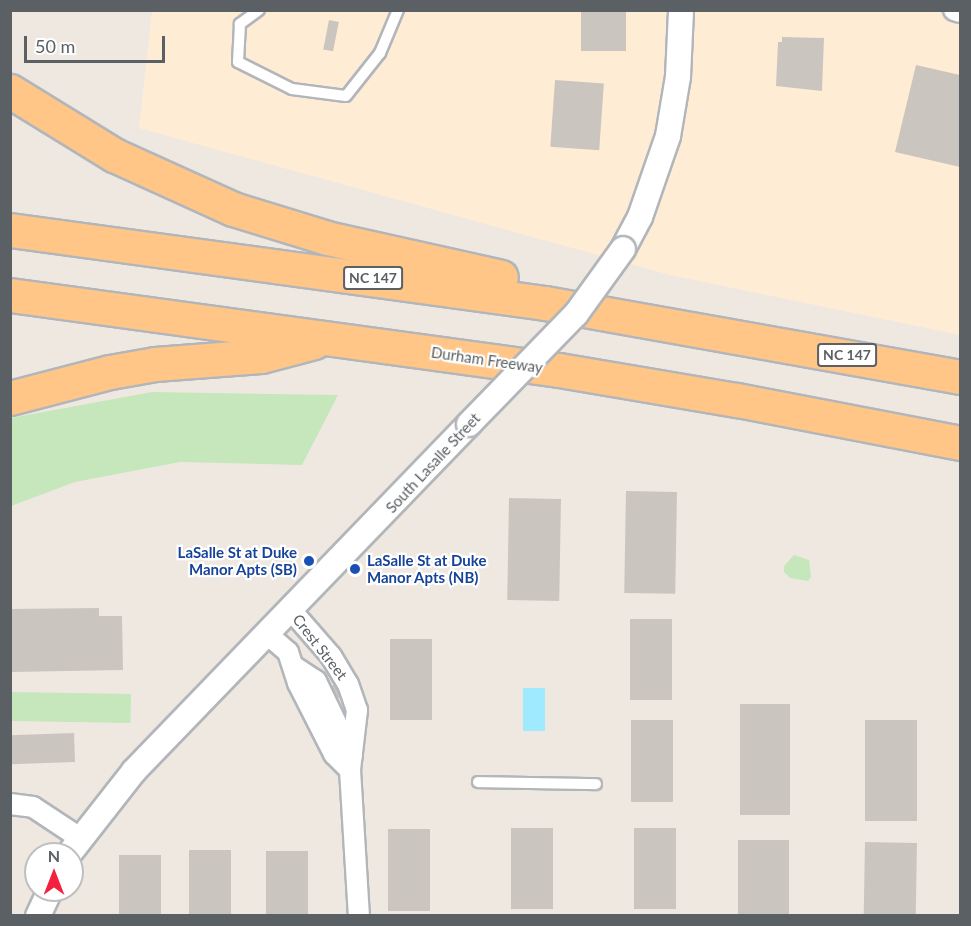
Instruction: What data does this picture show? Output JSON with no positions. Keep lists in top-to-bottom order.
{
  "streets": {
    "highway": ["NC 147", "Durham Freeway"],
    "street": ["South Lasalle Street", "Crest Street"]
  },
  "crossings": [
    ["South Lasalle Street", "Crest Street"]
  ],
  "places": ["LaSalle St at Duke Manor Apts (SB)", "LaSalle St at Duke Manor Apts (NB)"],
  "scale_bar": "50 m",
  "north": "top"
}
